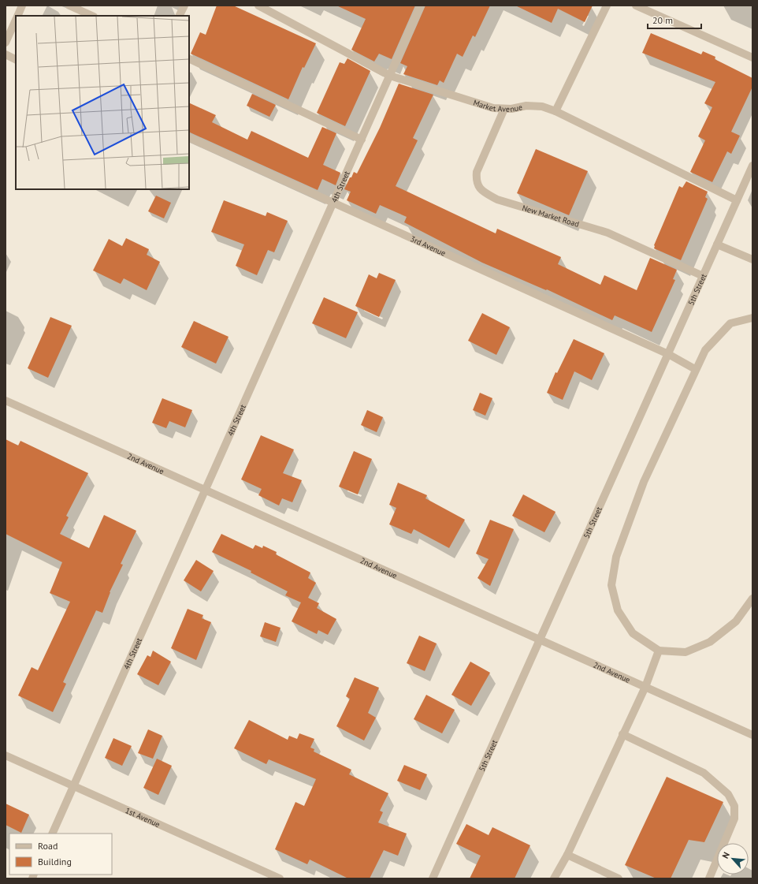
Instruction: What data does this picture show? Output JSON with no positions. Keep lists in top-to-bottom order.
{
  "streets": {
    "street": [
      "Market Avenue",
      "4th Street",
      "New Market Road",
      "3rd Avenue",
      "5th Street",
      "2nd Avenue",
      "1st Avenue"
    ]
  },
  "crossings": [
    ["Market Avenue", "4th Street"],
    ["Market Avenue", "New Market Road"],
    ["Market Avenue", "5th Street"],
    ["4th Street", "3rd Avenue"],
    ["4th Street", "2nd Avenue"],
    ["4th Street", "1st Avenue"],
    ["New Market Road", "5th Street"],
    ["3rd Avenue", "5th Street"],
    ["5th Street", "2nd Avenue"]
  ],
  "legend": ["Road", "Building"],
  "scale_bar": "20 m",
  "north": "top left"
}
